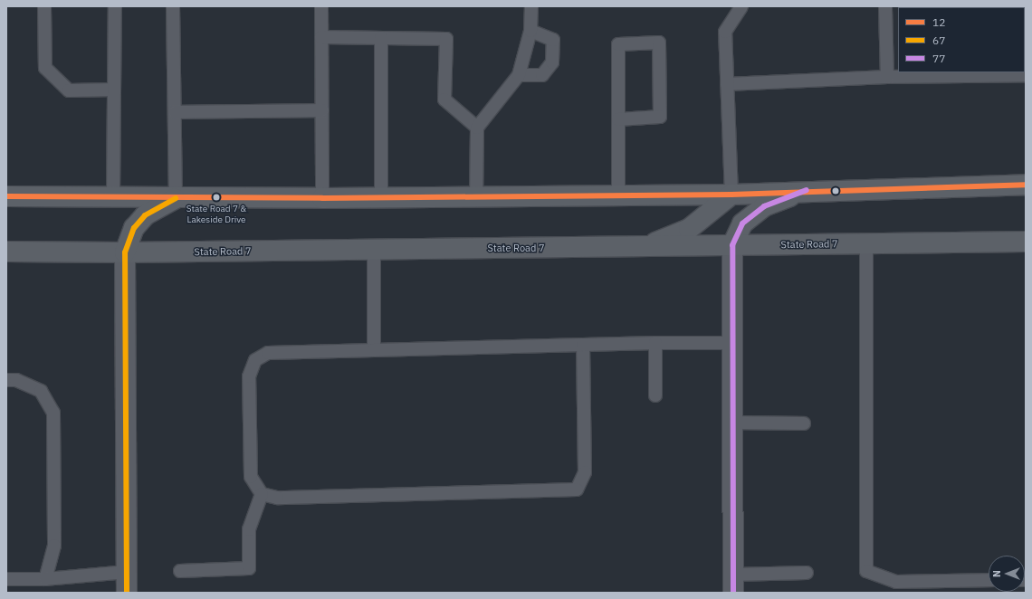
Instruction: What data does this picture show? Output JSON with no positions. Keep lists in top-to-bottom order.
{
  "streets": {
    "main road": ["State Road 7"]
  },
  "places": ["State Road 7 & Lakeside Drive"],
  "lines": ["transit line 12", "transit line 77", "transit line 67"],
  "legend": ["12", "67", "77"],
  "north": "left"
}
